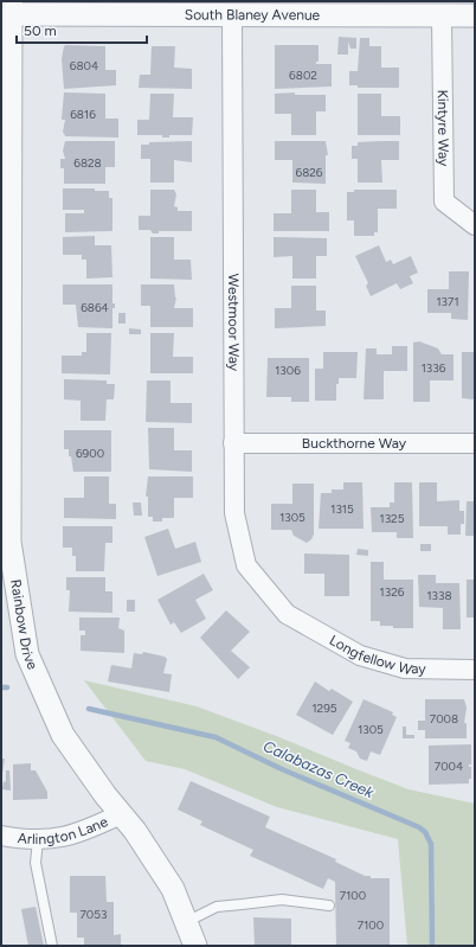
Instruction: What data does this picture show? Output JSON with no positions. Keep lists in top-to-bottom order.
{
  "streets": {
    "street": [
      "South Blaney Avenue",
      "Kintyre Way",
      "Westmoor Way",
      "Buckthorne Way",
      "Rainbow Drive",
      "Longfellow Way",
      "Arlington Lane"
    ]
  },
  "crossings": [
    ["South Blaney Avenue", "Kintyre Way"],
    ["South Blaney Avenue", "Westmoor Way"],
    ["South Blaney Avenue", "Rainbow Drive"],
    ["Westmoor Way", "Buckthorne Way"],
    ["Westmoor Way", "Longfellow Way"],
    ["Rainbow Drive", "Arlington Lane"]
  ],
  "water": ["Calabazas Creek"],
  "house_numbers": [
    "6804",
    "6802",
    "6816",
    "6828",
    "6826",
    "1371",
    "6864",
    "1336",
    "1306",
    "6900",
    "1315",
    "1305",
    "1325",
    "1326",
    "1338",
    "1295",
    "7008",
    "1305",
    "7004",
    "7100",
    "7053",
    "7100"
  ],
  "scale_bar": "50 m"
}
